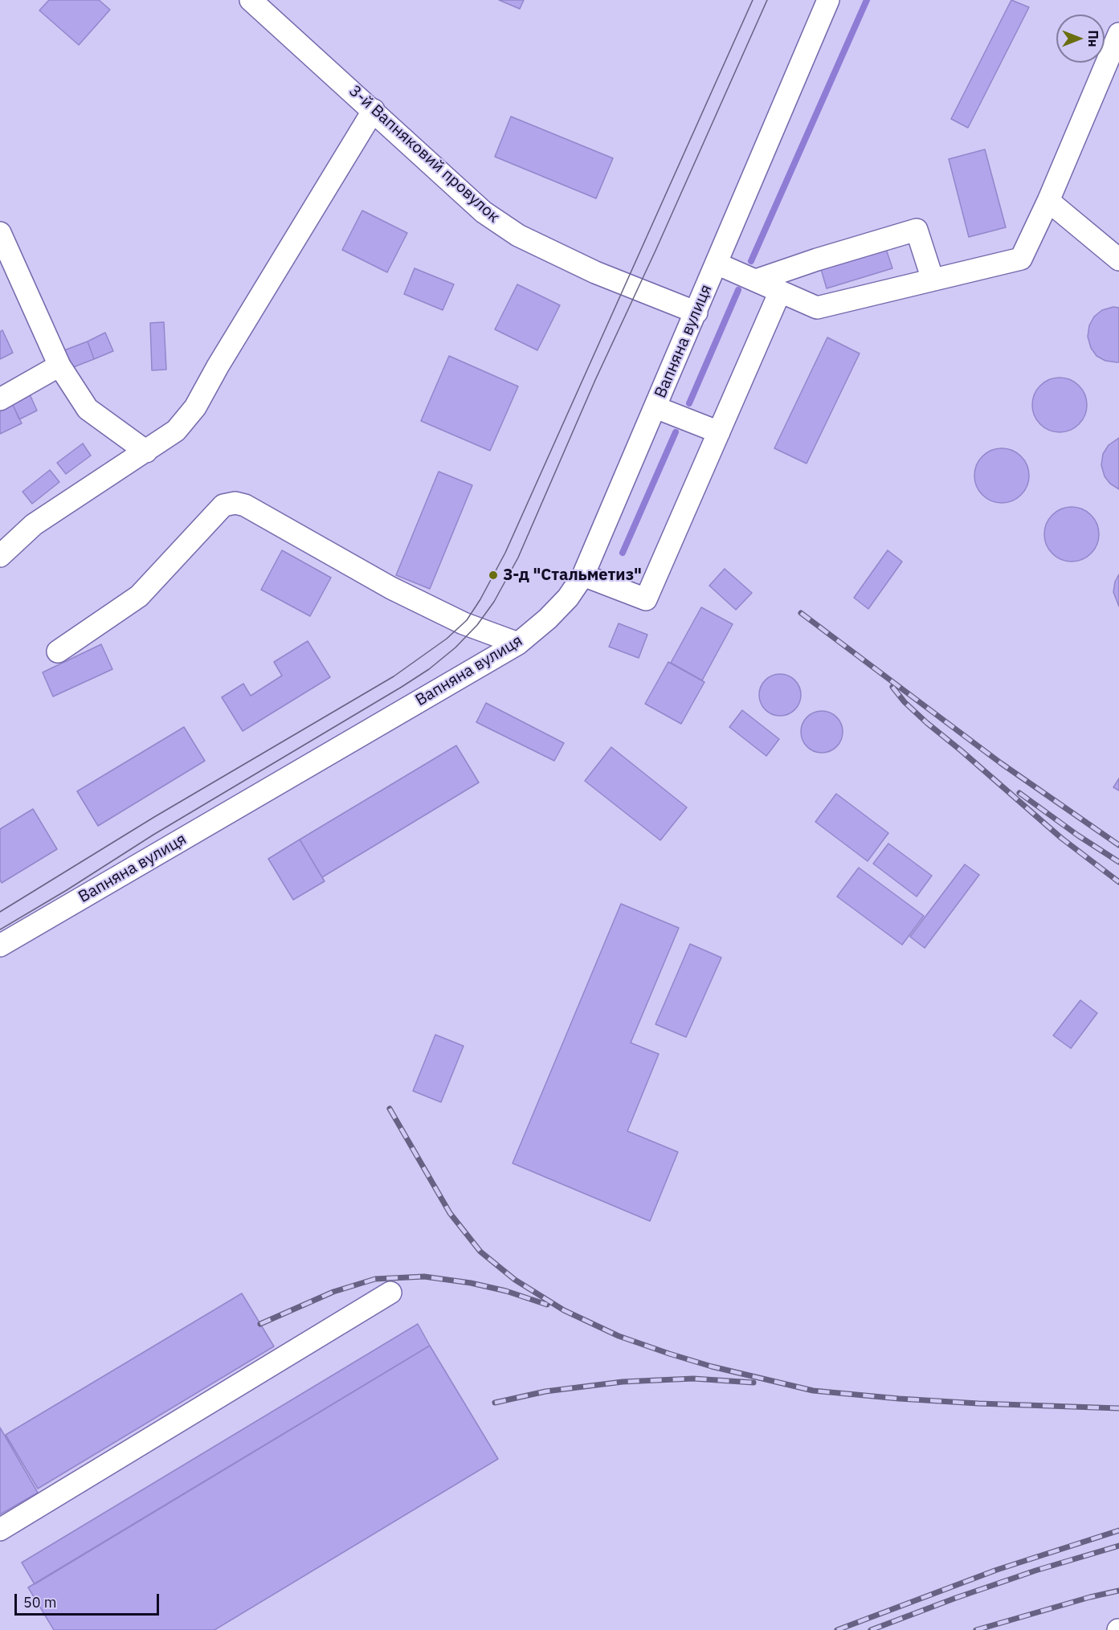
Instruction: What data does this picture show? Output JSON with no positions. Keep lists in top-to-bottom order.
{
  "streets": {
    "street": ["3-й Вапняковий провулок", "Вапняна вулиця"]
  },
  "crossings": [
    ["3-й Вапняковий провулок", "Вапняна вулиця"]
  ],
  "places": ["З-д \"Стальметиз\""],
  "scale_bar": "50 m",
  "north": "right"
}
